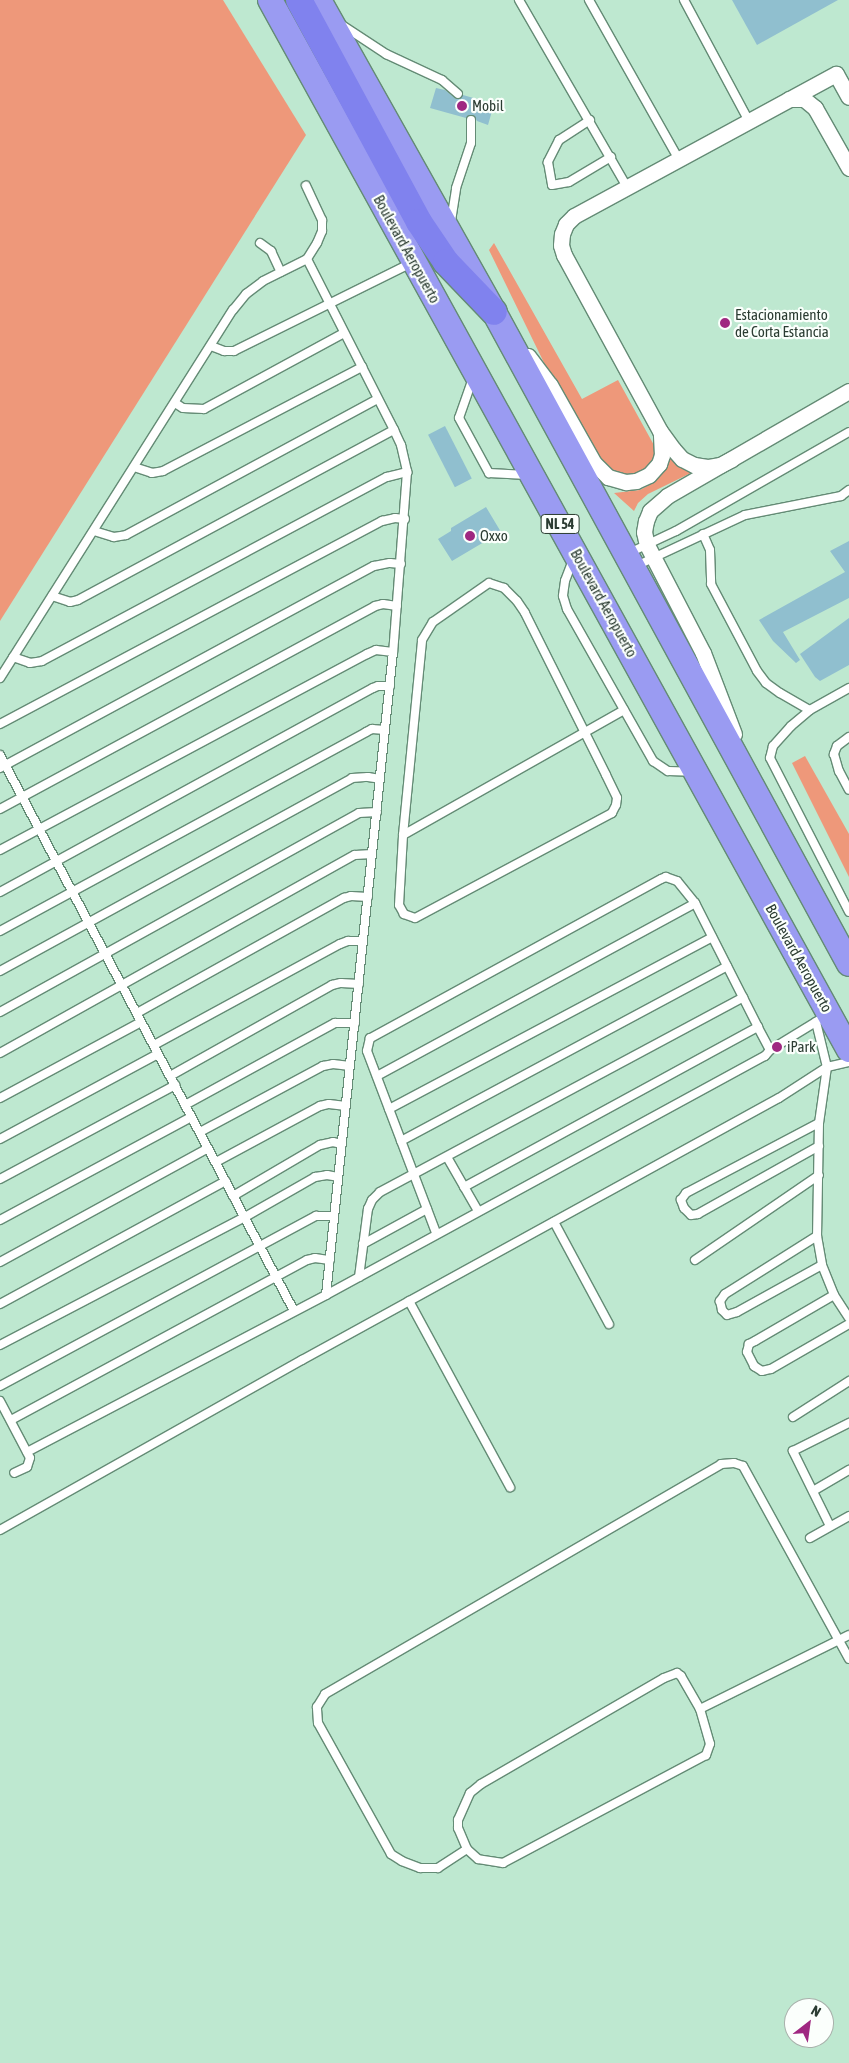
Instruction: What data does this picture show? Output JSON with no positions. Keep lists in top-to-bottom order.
{
  "streets": {
    "highway": ["Boulevard Aeropuerto", "NL 54"]
  },
  "places": [
    "Mobil",
    "Estacionamiento de Corta Estancia",
    "Oxxo",
    "iPark"
  ],
  "north": "top right"
}
